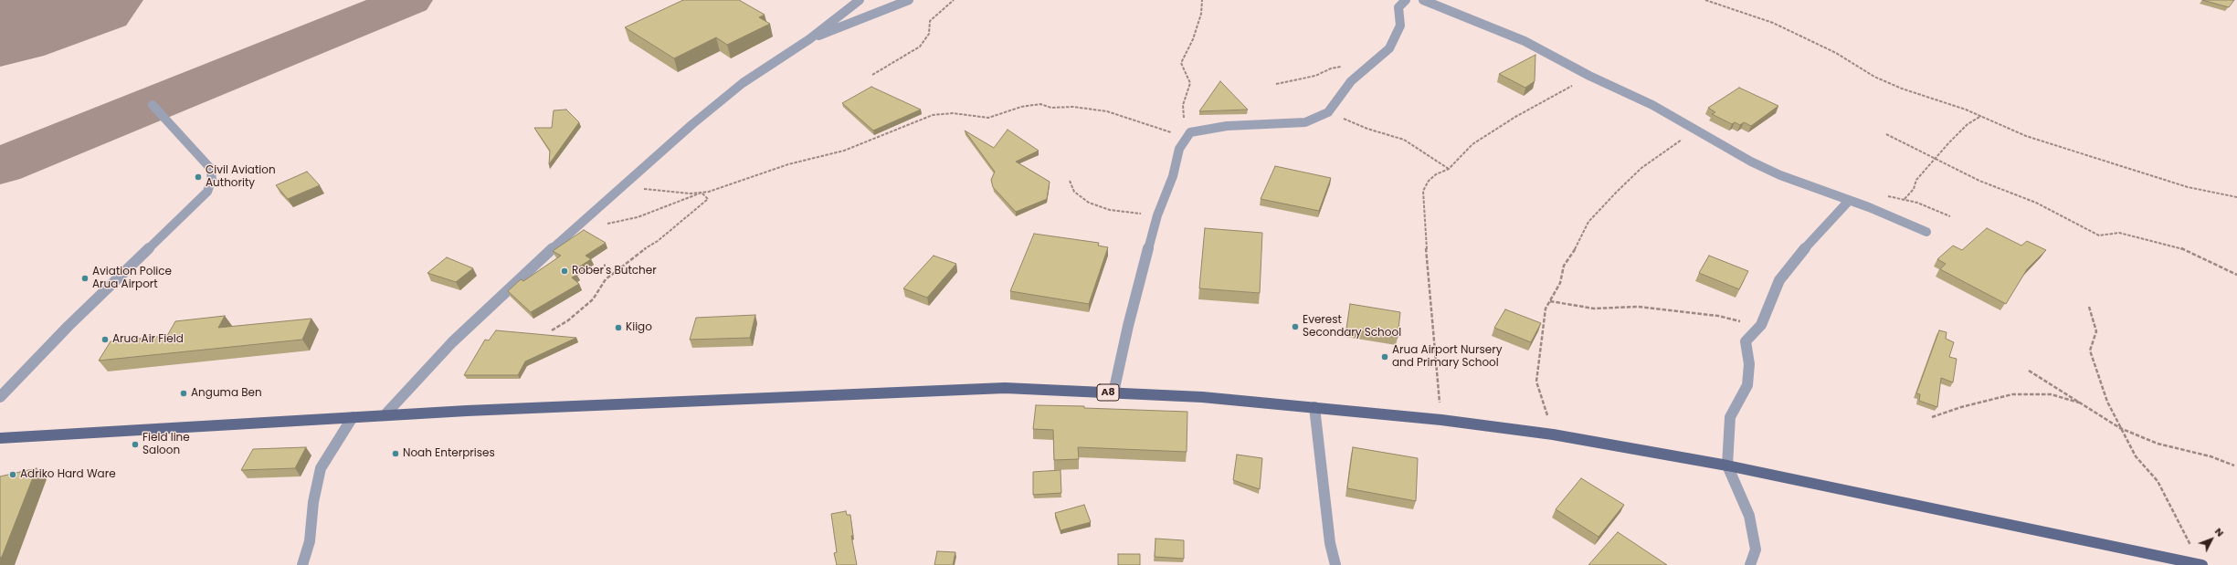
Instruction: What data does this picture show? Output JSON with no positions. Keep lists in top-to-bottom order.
{
  "streets": {
    "main road": ["A8"]
  },
  "places": [
    "Civil Aviation Authority",
    "Rober's Butcher",
    "Aviation Police Arua Airport",
    "Everest Secondary School",
    "Kiigo",
    "Arua Air Field",
    "Arua Airport Nursery and Primary School",
    "Anguma Ben",
    "Field line Saloon",
    "Noah Enterprises",
    "Adriko Hard Ware"
  ],
  "north": "top right"
}
